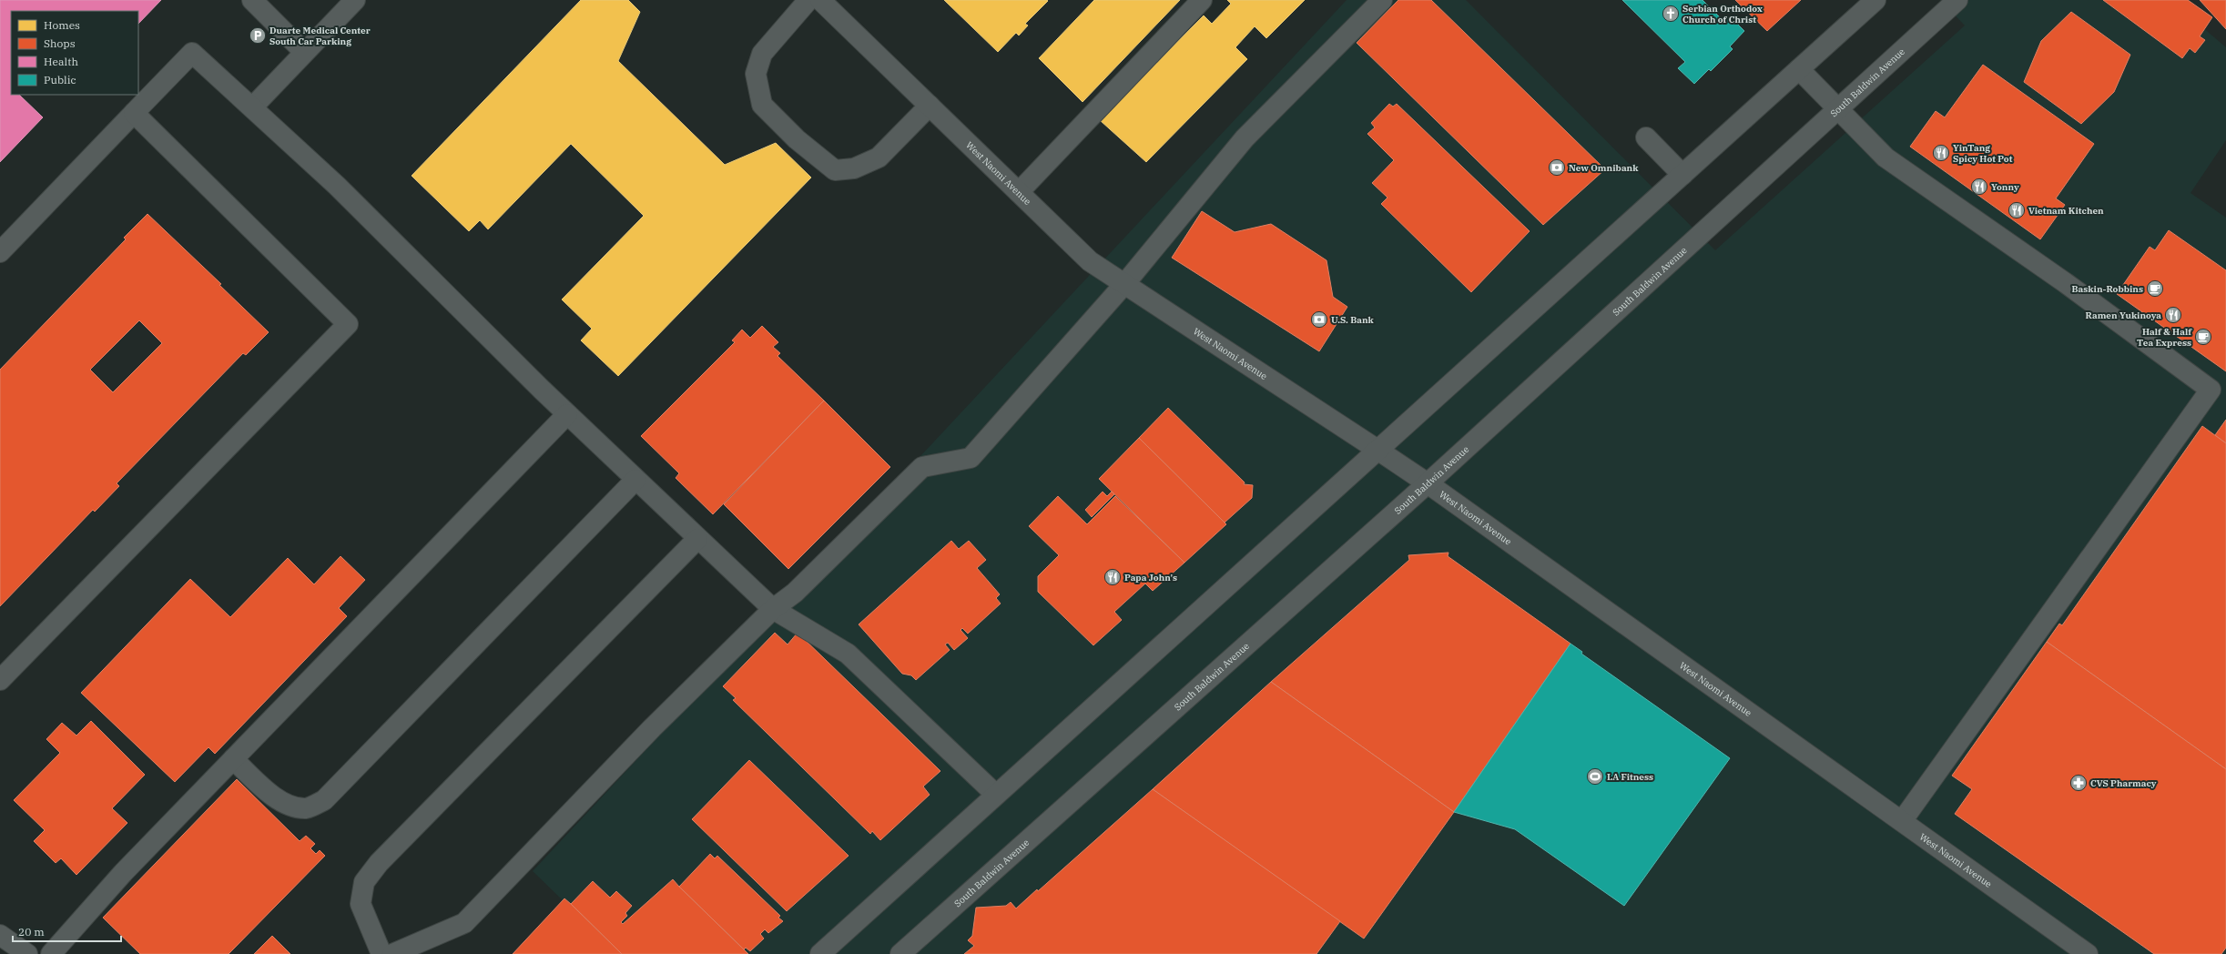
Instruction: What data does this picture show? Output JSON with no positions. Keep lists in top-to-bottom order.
{
  "streets": {
    "main road": ["South Baldwin Avenue", "West Naomi Avenue"]
  },
  "crossings": [
    ["South Baldwin Avenue", "West Naomi Avenue"]
  ],
  "places": {
    "church": ["Serbian Orthodox Church of Christ"],
    "parking": ["Duarte Medical Center South Car Parking"],
    "restaurant": [
      "YinTang Spicy Hot Pot",
      "Yonny",
      "Vietnam Kitchen",
      "Ramen Yukinoya",
      "Papa John's"
    ],
    "bank": ["New Omnibank", "U.S. Bank"],
    "cafe": ["Baskin-Robbins", "Half & Half Tea Express"],
    "sports": ["LA Fitness"],
    "pharmacy": ["CVS Pharmacy"]
  },
  "legend": [
    "Homes",
    "Shops",
    "Health",
    "Public"
  ],
  "scale_bar": "20 m"
}
